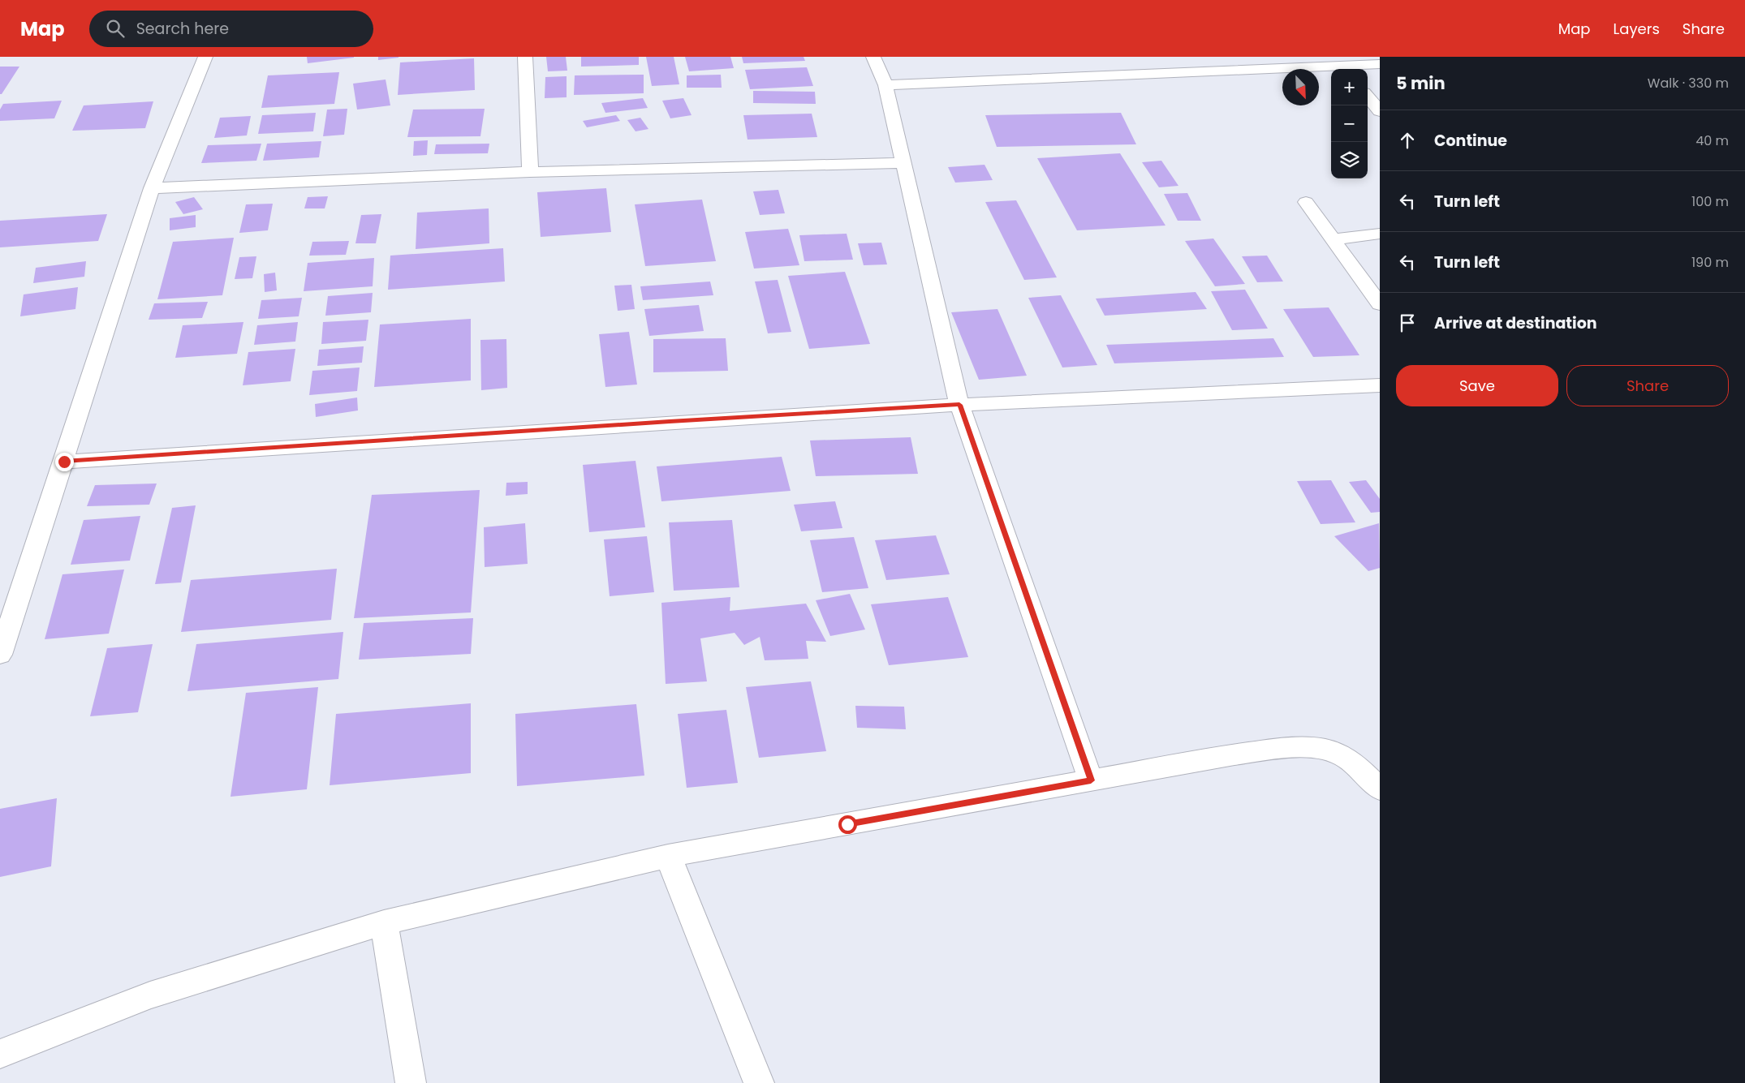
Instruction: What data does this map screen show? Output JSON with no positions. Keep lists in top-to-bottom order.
{
  "north": "bottom right",
  "page": {
    "header": "Map",
    "search": "Search here",
    "nav": ["Map", "Layers", "Share"],
    "heading": ["5 min", "Walk · 330 m"],
    "map_buttons": ["+", "−"],
    "list": [
      ["Continue", "40 m"],
      ["Turn left", "100 m"],
      ["Turn left", "190 m"],
      "Arrive at destination"
    ],
    "buttons": ["Save", "Share"]
  }
}
